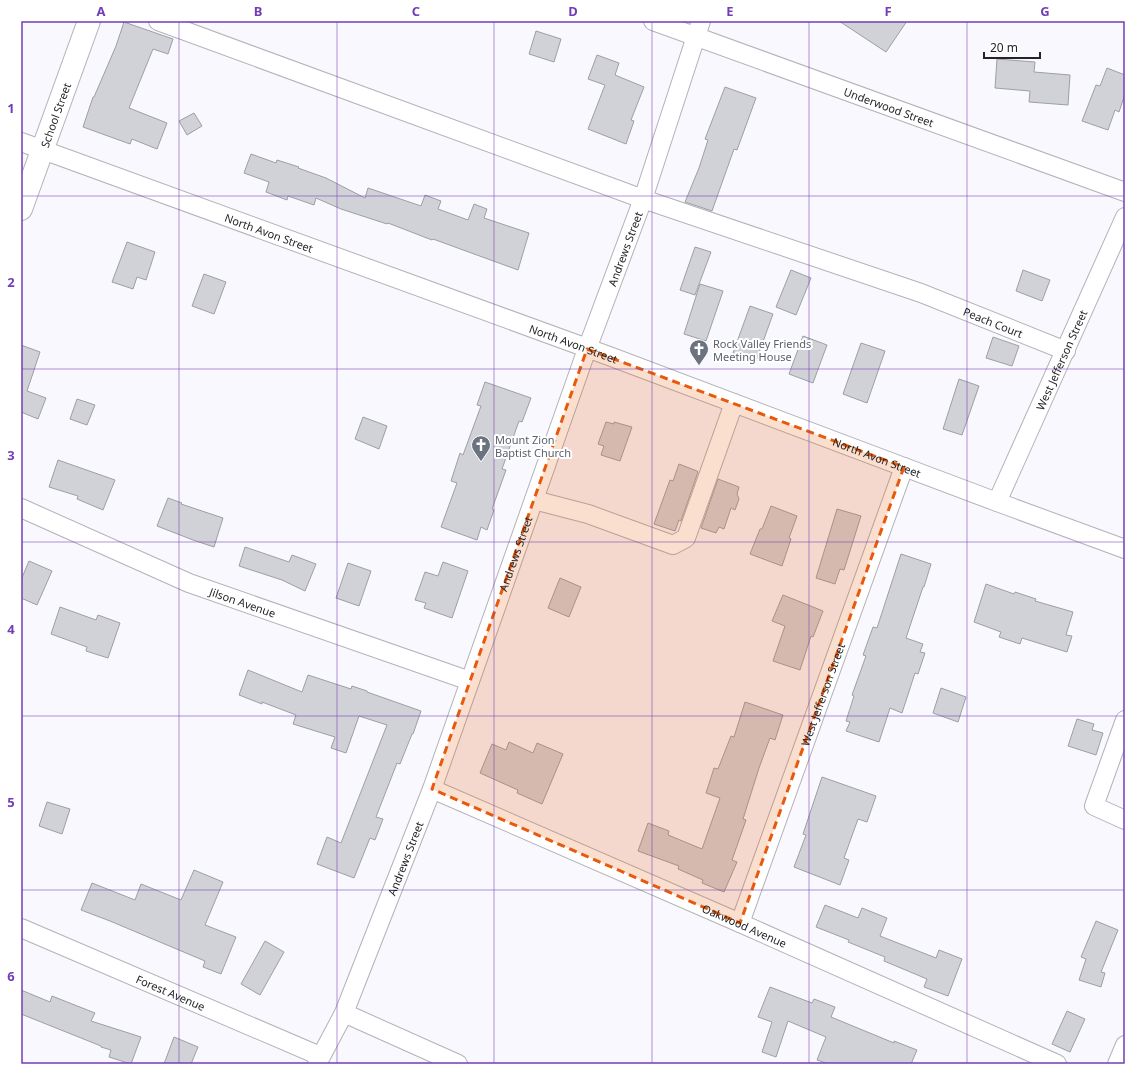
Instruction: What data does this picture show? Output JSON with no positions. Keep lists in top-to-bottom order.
{
  "streets": {
    "main road": ["School Street"],
    "street": [
      "Underwood Street",
      "North Avon Street",
      "Andrews Street",
      "Peach Court",
      "West Jefferson Street",
      "Jilson Avenue",
      "Oakwood Avenue",
      "Forest Avenue"
    ]
  },
  "crossings": [
    ["Underwood Street", "Andrews Street"],
    ["School Street", "North Avon Street"],
    ["North Avon Street", "Andrews Street"],
    ["North Avon Street", "West Jefferson Street"],
    ["Andrews Street", "Peach Court"],
    ["Andrews Street", "Jilson Avenue"],
    ["Andrews Street", "Oakwood Avenue"],
    ["Andrews Street", "Forest Avenue"],
    ["Peach Court", "West Jefferson Street"],
    ["West Jefferson Street", "Oakwood Avenue"]
  ],
  "places": {
    "church": ["Rock Valley Friends Meeting House", "Mount Zion Baptist Church"]
  },
  "scale_bar": "20 m",
  "grid": {
    "columns": [
      "A",
      "B",
      "C",
      "D",
      "E",
      "F",
      "G"
    ],
    "rows": [
      "1",
      "2",
      "3",
      "4",
      "5",
      "6"
    ]
  }
}
